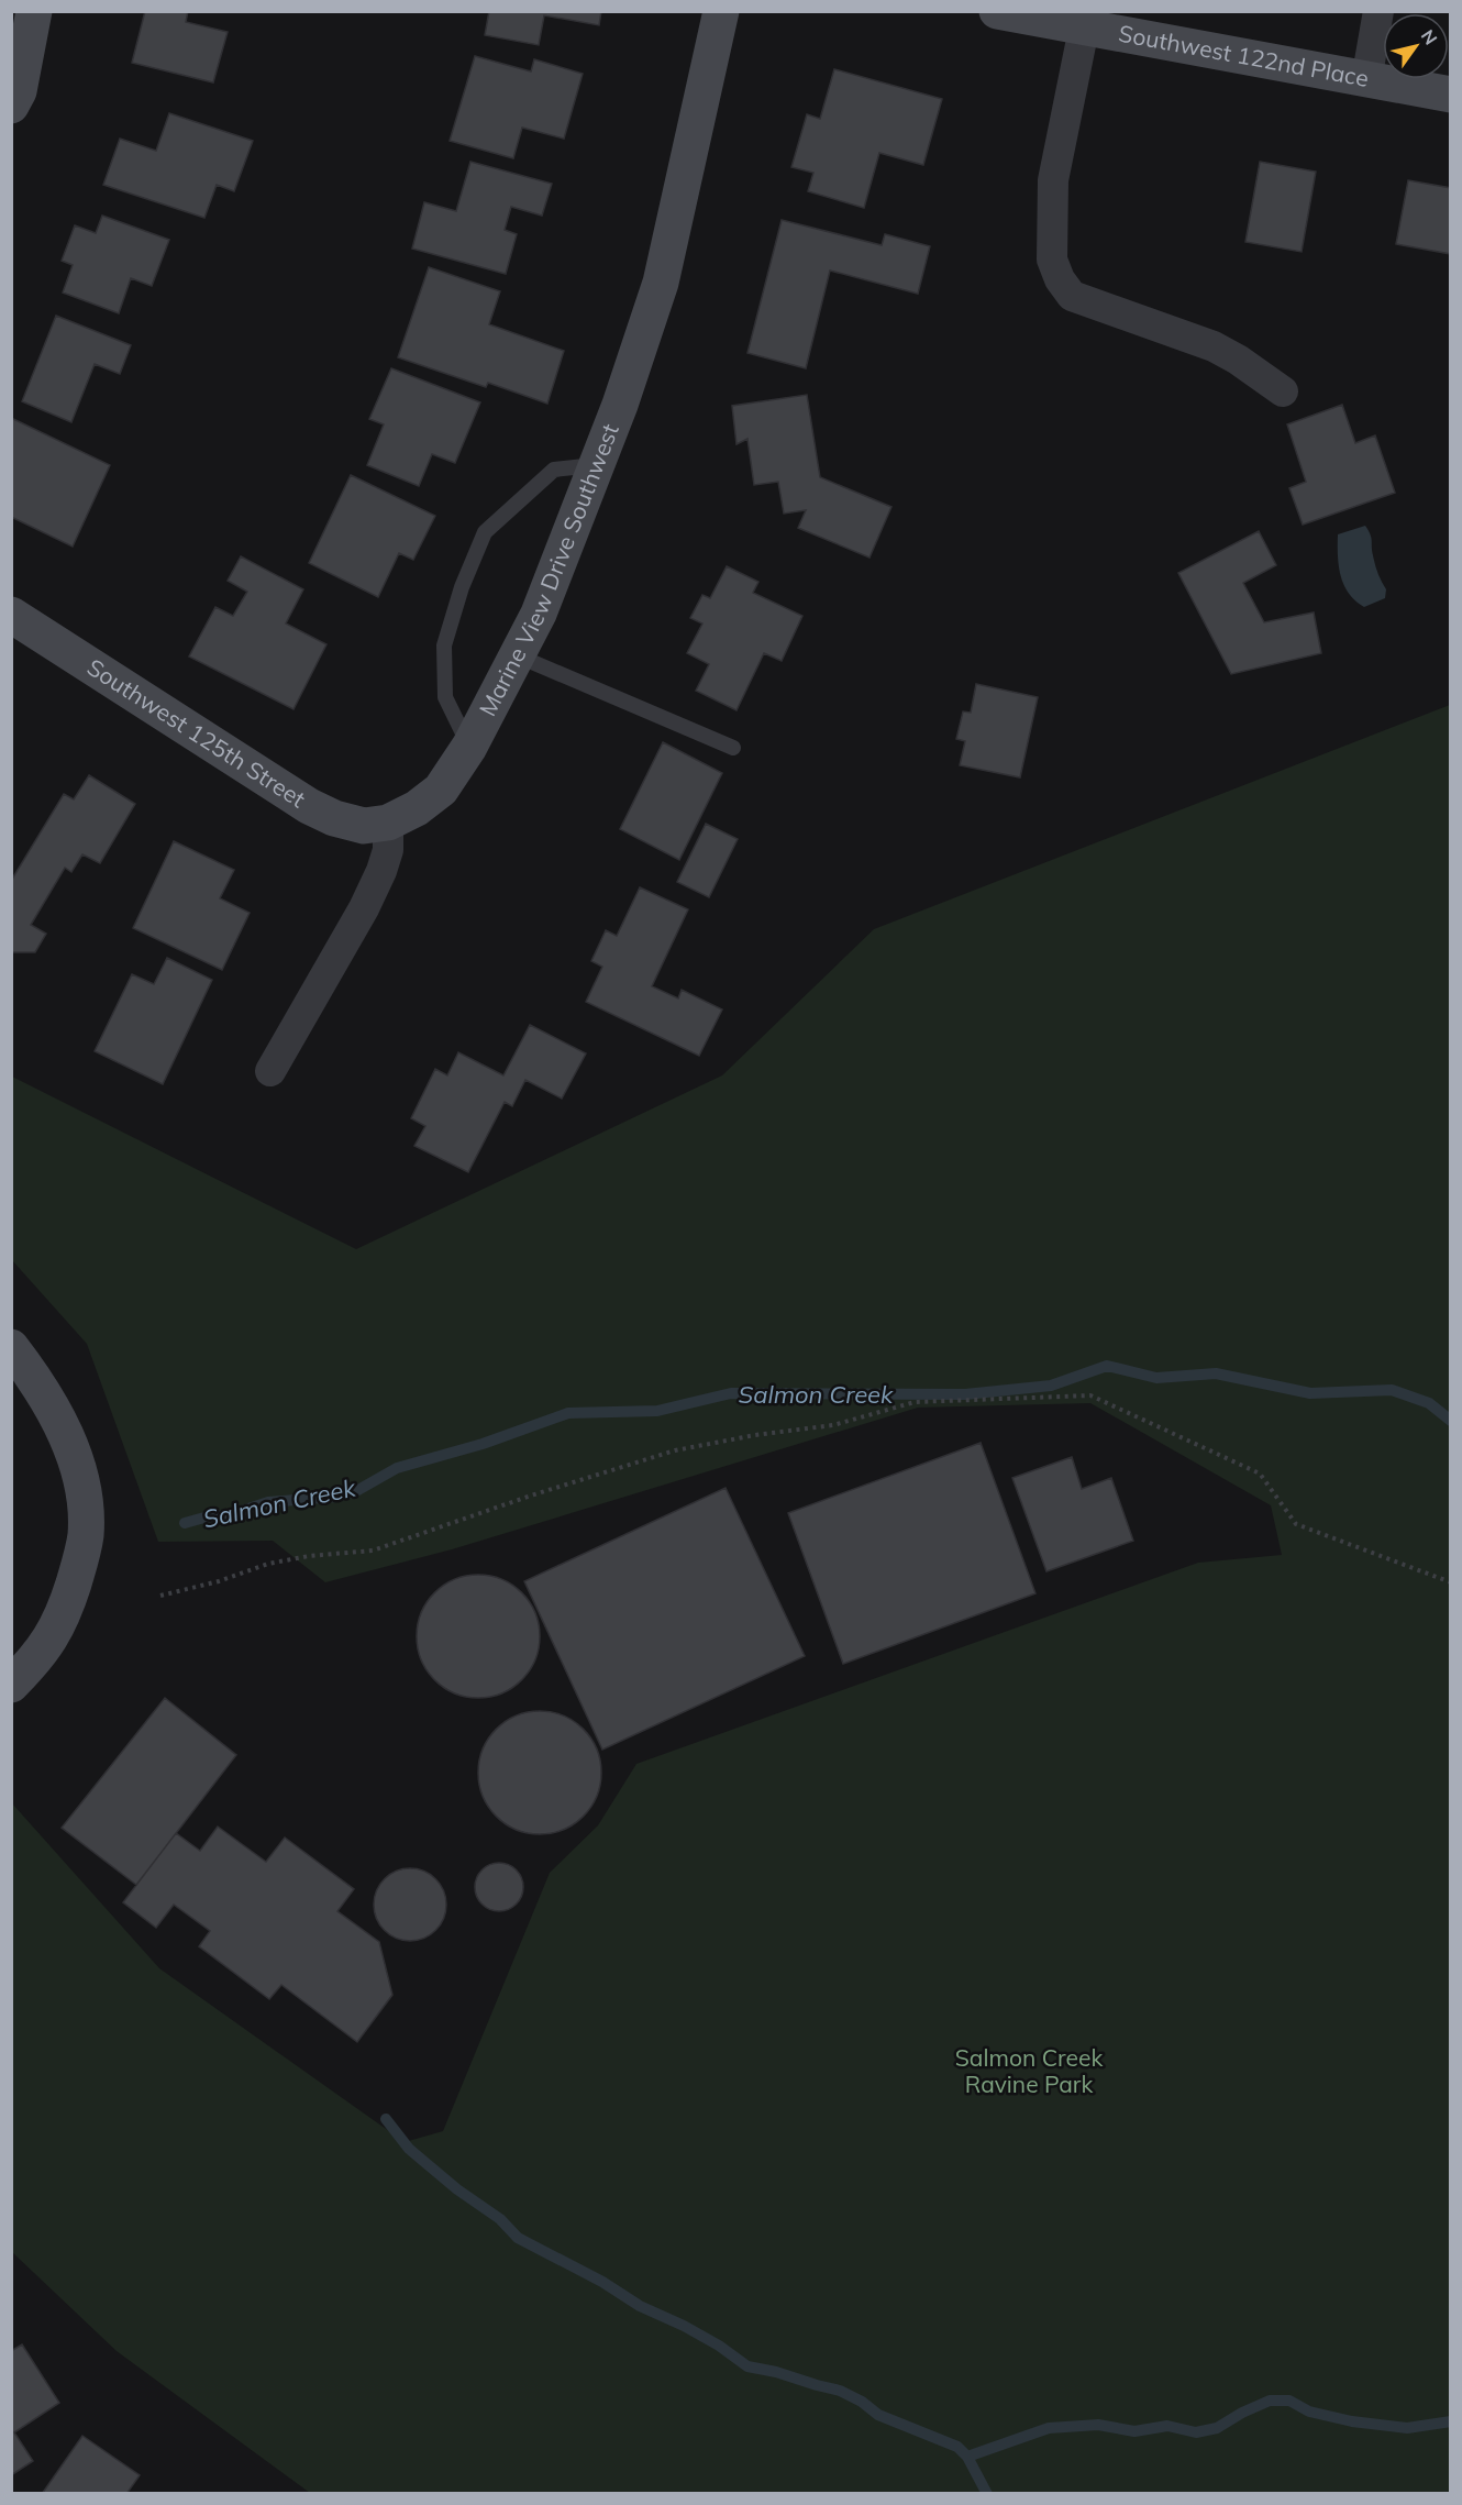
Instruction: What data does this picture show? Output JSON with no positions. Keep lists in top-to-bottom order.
{
  "streets": {
    "street": ["Southwest 122nd Place", "Marine View Drive Southwest", "Southwest 125th Street"]
  },
  "crossings": [
    ["Marine View Drive Southwest", "Southwest 125th Street"]
  ],
  "water": ["Salmon Creek"],
  "parks": ["Salmon Creek Ravine Park"],
  "north": "top right"
}
